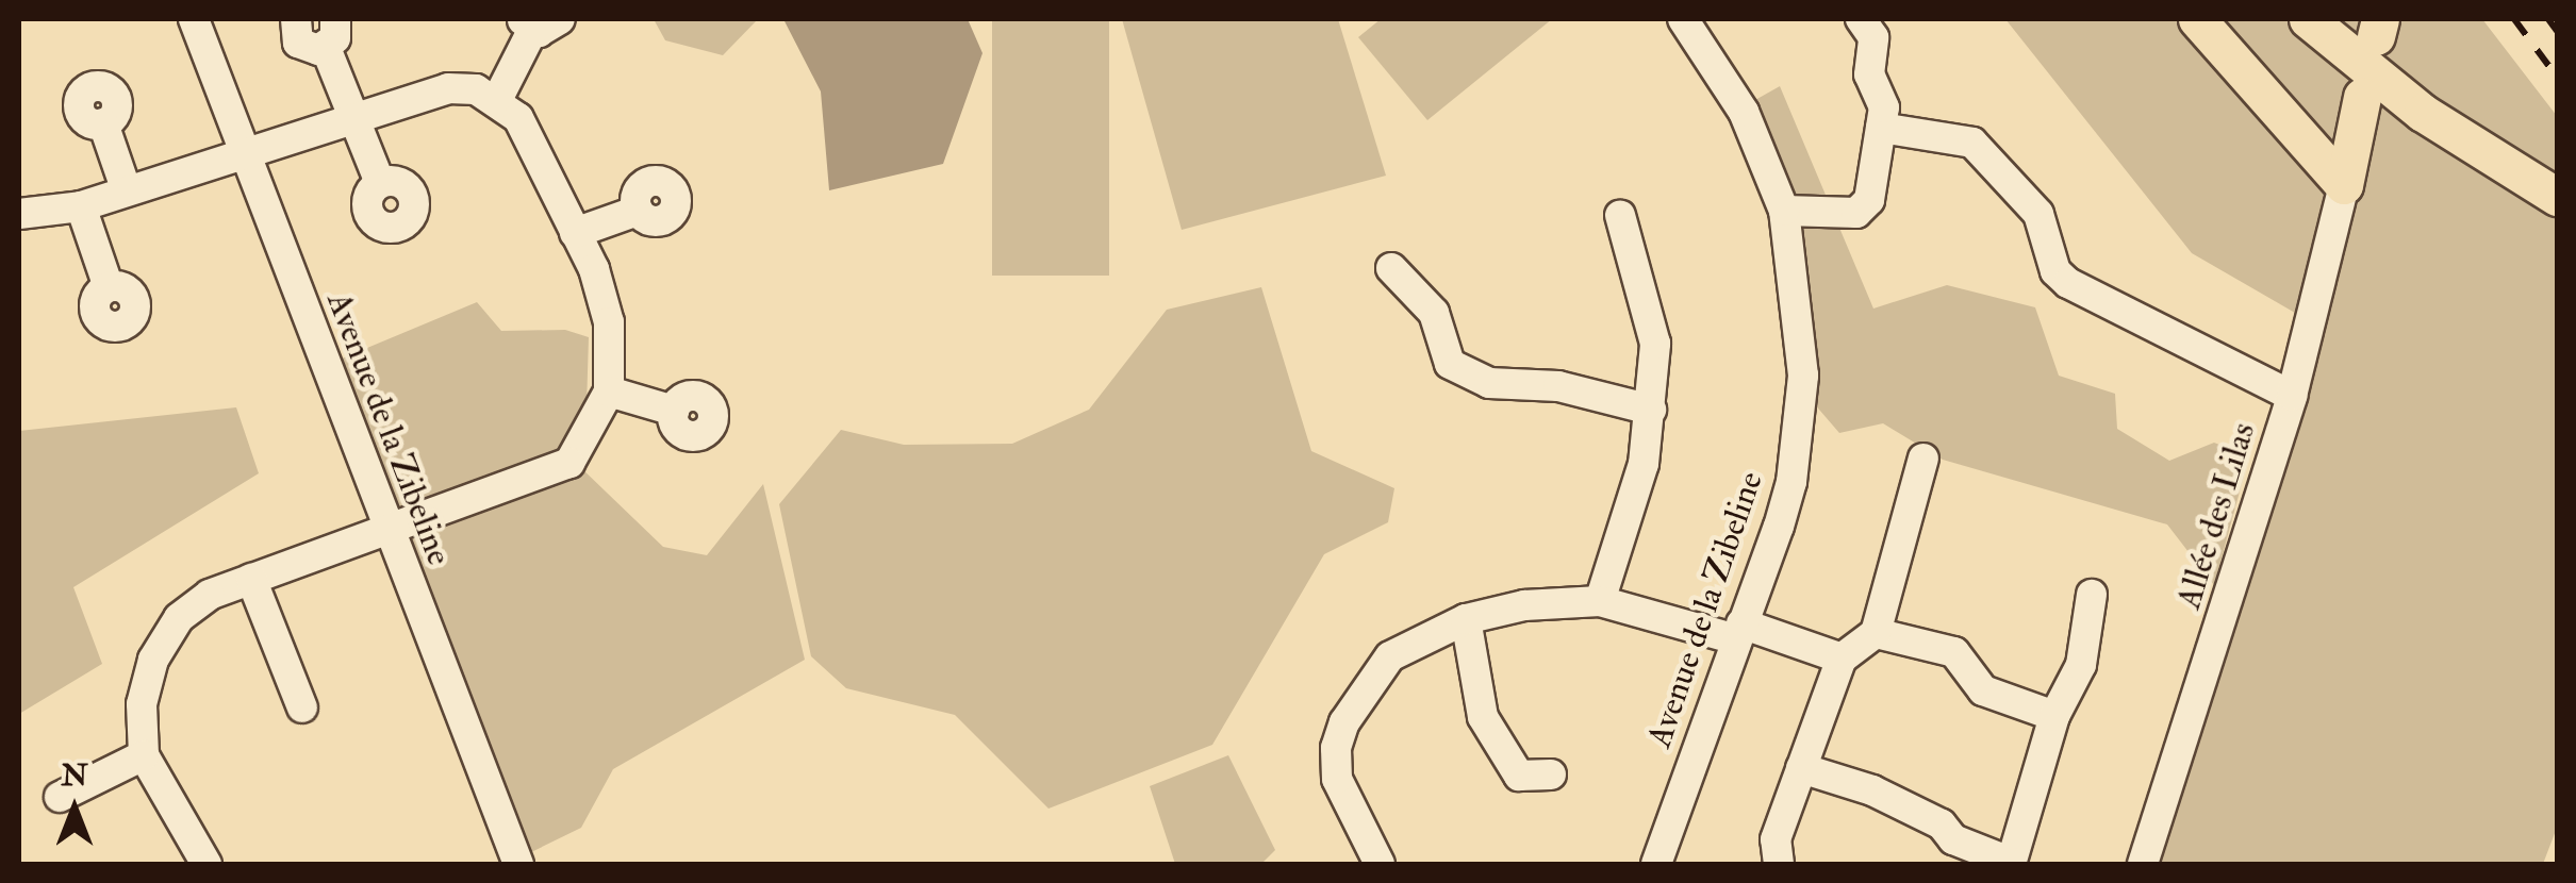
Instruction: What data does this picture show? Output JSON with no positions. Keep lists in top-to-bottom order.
{
  "streets": {
    "street": ["Avenue de la Zibeline", "Allée des Lilas"]
  },
  "north": "top"
}
